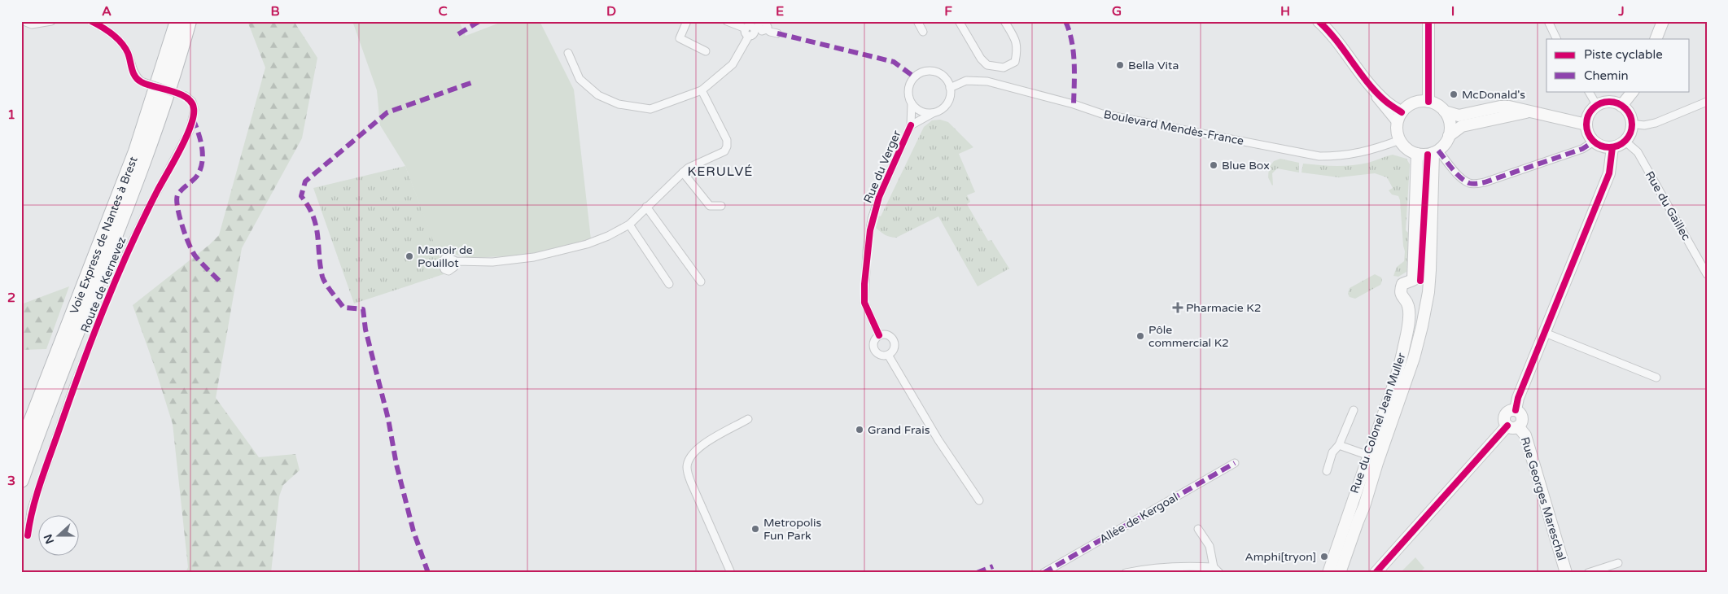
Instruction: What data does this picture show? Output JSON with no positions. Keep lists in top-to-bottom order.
{
  "streets": {
    "highway": ["Voie Express de Nantes à Brest"],
    "main road": ["Rue du Colonel Jean Muller", "Rue Georges Mareschal"],
    "street": [
      "Boulevard Mendès-France",
      "Rue du Verger",
      "Rue du Gaillec",
      "Route de Kernevez",
      "Allée de Kergoal"
    ]
  },
  "crossings": [
    ["Boulevard Mendès-France", "Rue du Colonel Jean Muller"]
  ],
  "districts": ["KERULVÉ"],
  "places": {
    "other": [
      "Bella Vita",
      "McDonald's",
      "Blue Box",
      "Manoir de Pouillot",
      "Pôle commercial K2",
      "Grand Frais",
      "Metropolis Fun Park",
      "Amphi[tryon]"
    ],
    "health": ["Pharmacie K2"]
  },
  "legend": ["Piste cyclable", "Chemin"],
  "north": "left",
  "grid": {
    "columns": [
      "A",
      "B",
      "C",
      "D",
      "E",
      "F",
      "G",
      "H",
      "I",
      "J"
    ],
    "rows": ["1", "2", "3"]
  }
}
